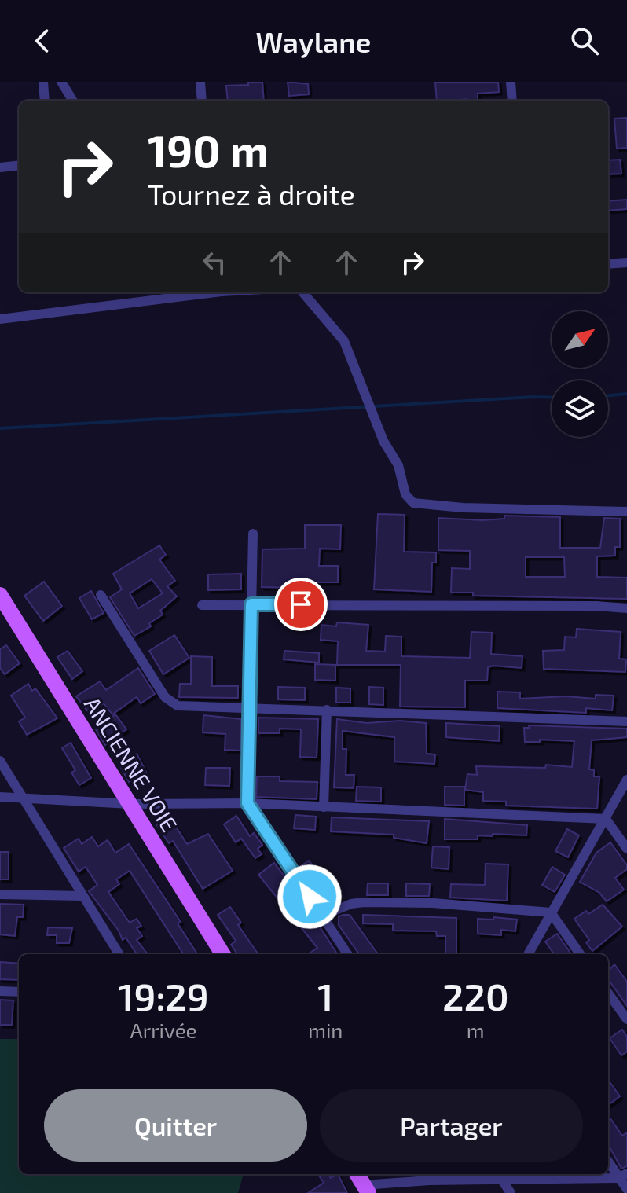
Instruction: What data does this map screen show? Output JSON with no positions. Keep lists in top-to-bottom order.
{
  "streets": {
    "main road": ["ANCIENNE VOIE"]
  },
  "north": "top right",
  "page": {
    "header": "Waylane",
    "turn": ["190 m", "Tournez à droite"],
    "eta": [
      "19:29",
      "Arrivée",
      "1",
      "min",
      "220",
      "m"
    ],
    "buttons": ["Quitter", "Partager"]
  }
}
